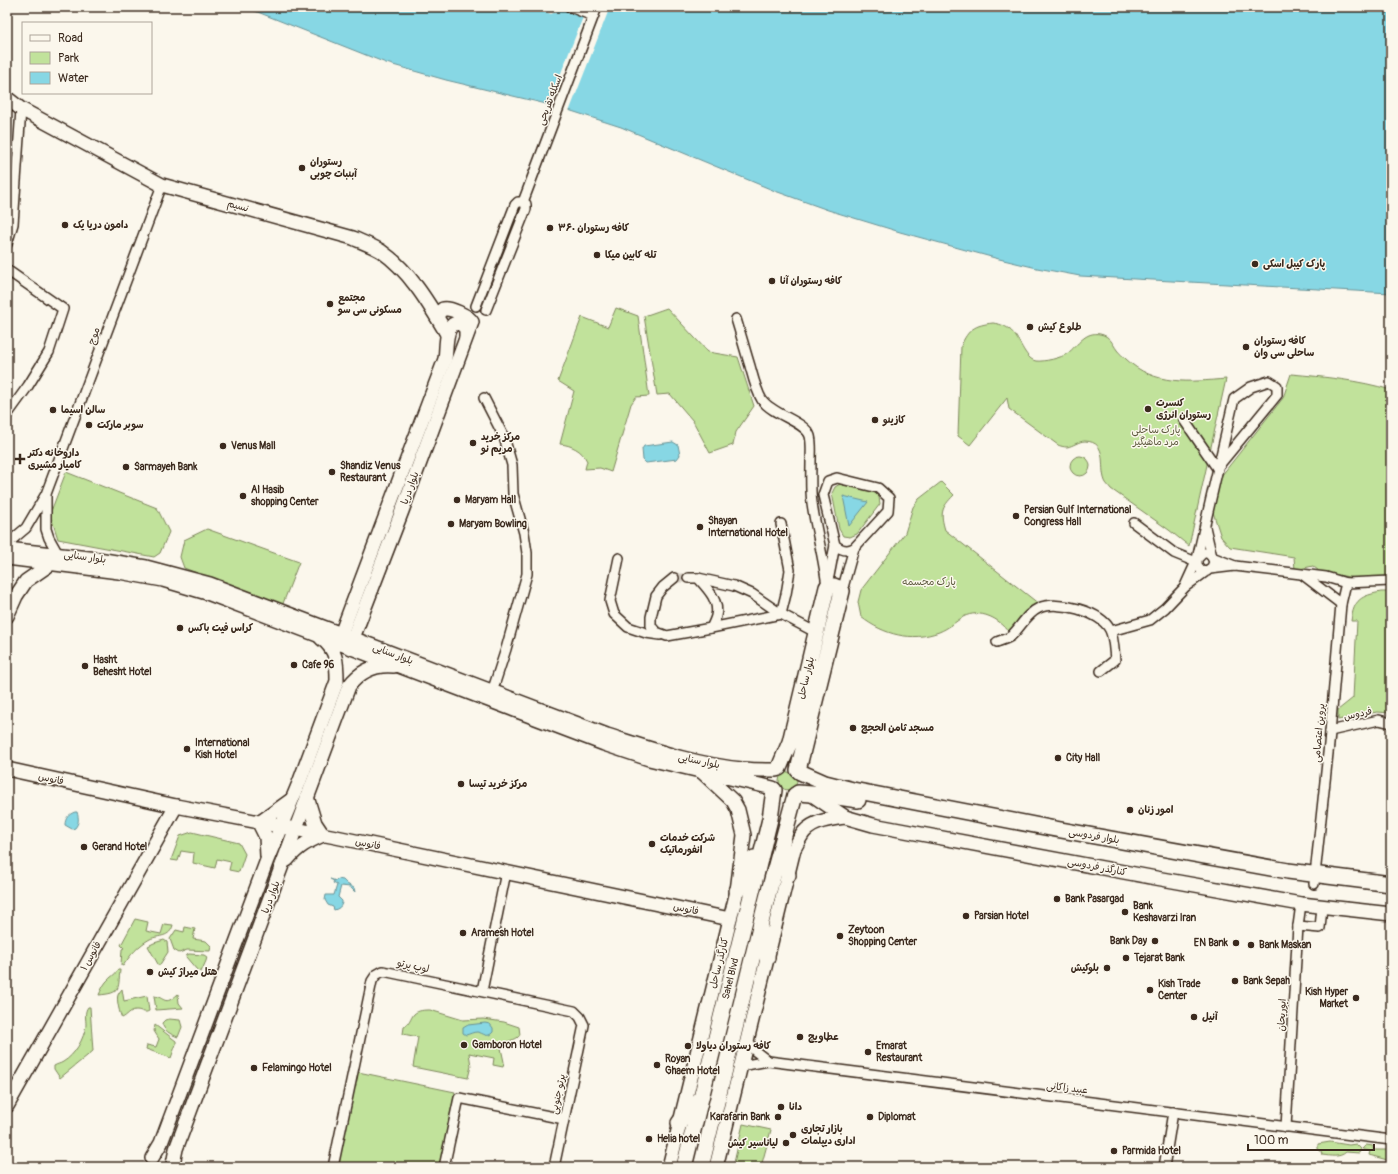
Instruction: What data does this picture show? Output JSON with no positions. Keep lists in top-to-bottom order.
{
  "streets": {
    "main road": [
      "نسیم",
      "بلوار دریا",
      "بلوار سنایی",
      "بلوار ساحل",
      "فانوس",
      "بلوار فردوسی",
      "کنارگذر فردوسی",
      "فانوس ۱",
      "کنارگذر ساحل",
      "Sahel Blvd"
    ],
    "street": [
      "اسکله تفریحی",
      "موج",
      "فردوس",
      "پروین اعتصامی",
      "لوپ پرتو",
      "ابوریحان",
      "عبید زاکانی",
      "پرتو جنوبی"
    ]
  },
  "crossings": [
    ["نسیم", "موج"],
    ["نسیم", "بلوار دریا"],
    ["بلوار دریا", "بلوار سنایی"],
    ["بلوار دریا", "فانوس"],
    ["بلوار سنایی", "بلوار ساحل"],
    ["بلوار سنایی", "بلوار فردوسی"],
    ["بلوار سنایی", "کنارگذر فردوسی"],
    ["بلوار سنایی", "کنارگذر ساحل"],
    ["بلوار سنایی", "Sahel Blvd"],
    ["بلوار ساحل", "بلوار فردوسی"],
    ["بلوار ساحل", "کنارگذر فردوسی"],
    ["بلوار ساحل", "Sahel Blvd"],
    ["فردوس", "پروین اعتصامی"],
    ["پروین اعتصامی", "بلوار فردوسی"],
    ["فانوس", "فانوس ۱"],
    ["فانوس", "کنارگذر ساحل"],
    ["بلوار فردوسی", "کنارگذر فردوسی"],
    ["بلوار فردوسی", "Sahel Blvd"],
    ["کنارگذر فردوسی", "Sahel Blvd"],
    ["کنارگذر فردوسی", "ابوریحان"],
    ["لوپ پرتو", "پرتو جنوبی"],
    ["ابوریحان", "عبید زاکانی"]
  ],
  "parks": ["پارک ساحلی مرد ماهیگیر", "پارک مجسمه"],
  "places": {
    "other": [
      "رستوران آبنبات چوبی",
      "دامون دریا یک",
      "کافه رستوران ۳۶۰",
      "تله کابین میکا",
      "پارک کیبل اسکی",
      "کافه رستوران آنا",
      "مجتمع مسکونی سی سو",
      "طلوع کیش",
      "کافه رستوران ساحلی سی وان",
      "کنسرت رستوران انرژی",
      "سالن اسیما",
      "کازینو",
      "سوبر ماركت",
      "مرکز خرید مریم نو",
      "Venus Mall",
      "Sarmayeh Bank",
      "Shandiz Venus Restaurant",
      "Al Hasib shopping Center",
      "Maryam Hall",
      "Persian Gulf International Congress Hall",
      "Maryam Bowling",
      "Shayan International Hotel",
      "کراس فیت باکس",
      "Cafe 96",
      "Hasht Behesht Hotel",
      "مسجد ثامن الحجج",
      "International Kish Hotel",
      "City Hall",
      "مرکز خرید تیسا",
      "امور زنان",
      "شرکت خدمات انفورماتیک",
      "Gerand Hotel",
      "Bank Pasargad",
      "Bank Keshavarzi Iran",
      "Parsian Hotel",
      "Aramesh Hotel",
      "Zeytoon Shopping Center",
      "Bank Day",
      "EN Bank",
      "Bank Maskan",
      "Tejarat Bank",
      "بلوکیش",
      "هتل میراژ کیش",
      "Bank Sepah",
      "Kish Trade Center",
      "Kish Hyper Market",
      "آنیل",
      "عطاویچ",
      "Gamboron Hotel",
      "کافه رستوران دیاولا",
      "Emarat Restaurant",
      "Royan Ghaem Hotel",
      "Felamingo Hotel",
      "دانا",
      "Karafarin Bank",
      "Diplomat",
      "بازار تجاری اداری دیپلمات",
      "Helia hotel",
      "لیاناسیر کیش",
      "Parmida Hotel"
    ],
    "health": ["داروخانه دکتر کامیار مشیری"]
  },
  "legend": ["Road", "Park", "Water"],
  "scale_bar": "100 m"
}
